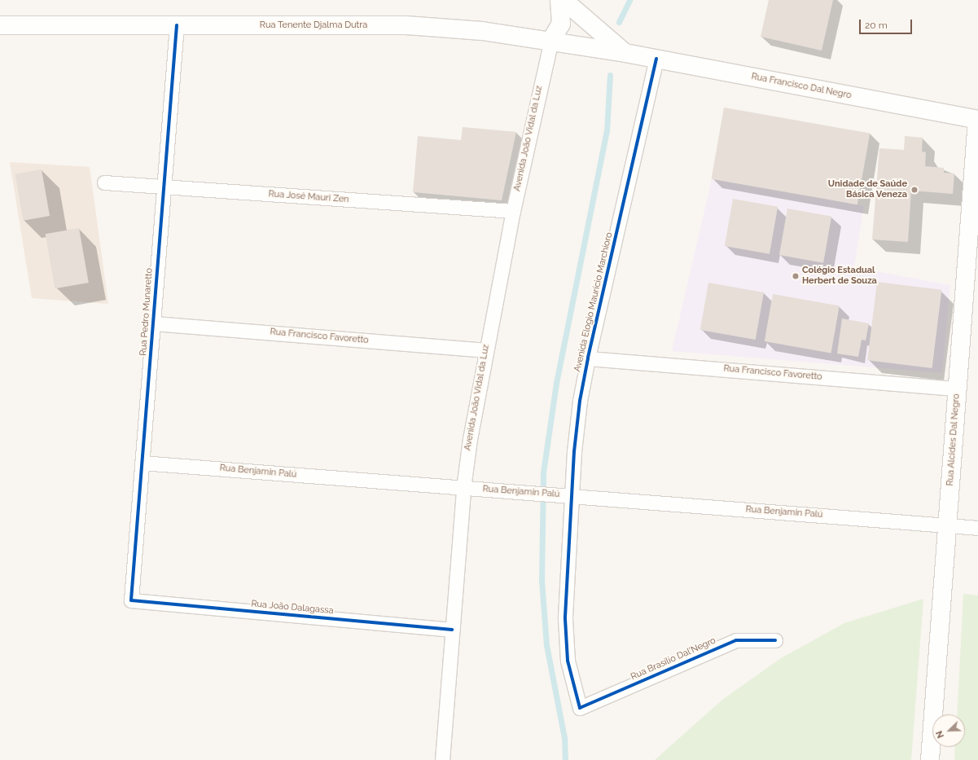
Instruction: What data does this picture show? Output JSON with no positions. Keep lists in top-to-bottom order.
{
  "streets": {
    "main road": ["Rua Tenente Djalma Dutra", "Rua Francisco Dal Negro", "Rua Alcides Dal Negro"],
    "street": [
      "Avenida João Vidal da Luz",
      "Rua José Mauri Zen",
      "Avenida Elogio Maurício Marchioro",
      "Rua Pedro Munaretto",
      "Rua Francisco Favoretto",
      "Rua Benjamin Palú",
      "Rua João Dalagassa",
      "Rua Brasílio Dal'Negro"
    ]
  },
  "crossings": [
    ["Rua Tenente Djalma Dutra", "Rua Francisco Dal Negro"],
    ["Rua Tenente Djalma Dutra", "Avenida João Vidal da Luz"],
    ["Rua Tenente Djalma Dutra", "Rua Pedro Munaretto"],
    ["Rua Francisco Dal Negro", "Avenida Elogio Maurício Marchioro"],
    ["Rua Francisco Dal Negro", "Rua Alcides Dal Negro"],
    ["Avenida João Vidal da Luz", "Rua José Mauri Zen"],
    ["Avenida João Vidal da Luz", "Rua Francisco Favoretto"],
    ["Avenida João Vidal da Luz", "Rua Benjamin Palú"],
    ["Avenida João Vidal da Luz", "Rua João Dalagassa"],
    ["Rua José Mauri Zen", "Rua Pedro Munaretto"],
    ["Avenida Elogio Maurício Marchioro", "Rua Francisco Favoretto"],
    ["Avenida Elogio Maurício Marchioro", "Rua Benjamin Palú"],
    ["Avenida Elogio Maurício Marchioro", "Rua Brasílio Dal'Negro"],
    ["Rua Pedro Munaretto", "Rua Francisco Favoretto"],
    ["Rua Pedro Munaretto", "Rua Benjamin Palú"],
    ["Rua Pedro Munaretto", "Rua João Dalagassa"],
    ["Rua Francisco Favoretto", "Rua Alcides Dal Negro"],
    ["Rua Alcides Dal Negro", "Rua Benjamin Palú"]
  ],
  "places": ["Unidade de Saúde Básica Veneza", "Colégio Estadual Herbert de Souza"],
  "scale_bar": "20 m",
  "north": "bottom left"
}
